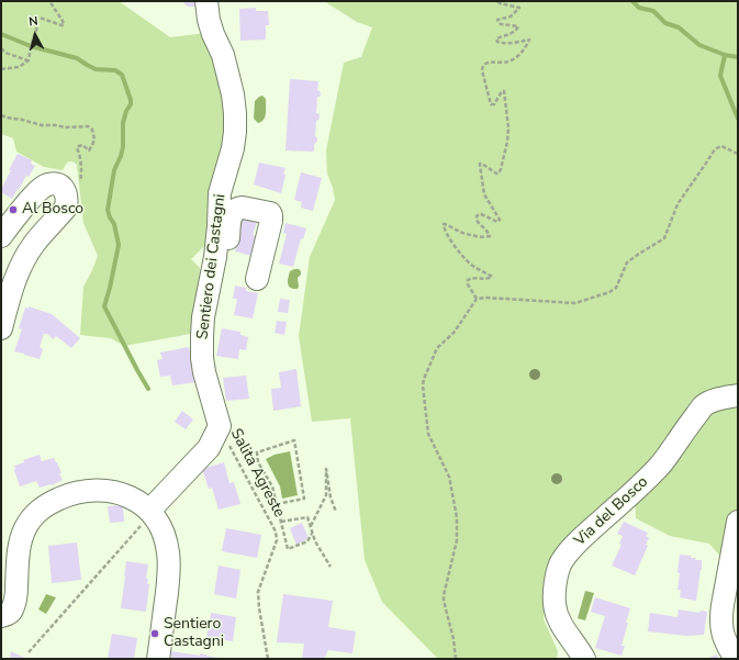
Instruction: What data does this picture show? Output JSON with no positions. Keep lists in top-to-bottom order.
{
  "streets": {
    "street": ["Sentiero dei Castagni", "Via del Bosco"],
    "path": ["Salita Agreste"]
  },
  "crossings": [
    ["Sentiero dei Castagni", "Salita Agreste"]
  ],
  "places": ["Al Bosco", "Sentiero Castagni"],
  "north": "top"
}
